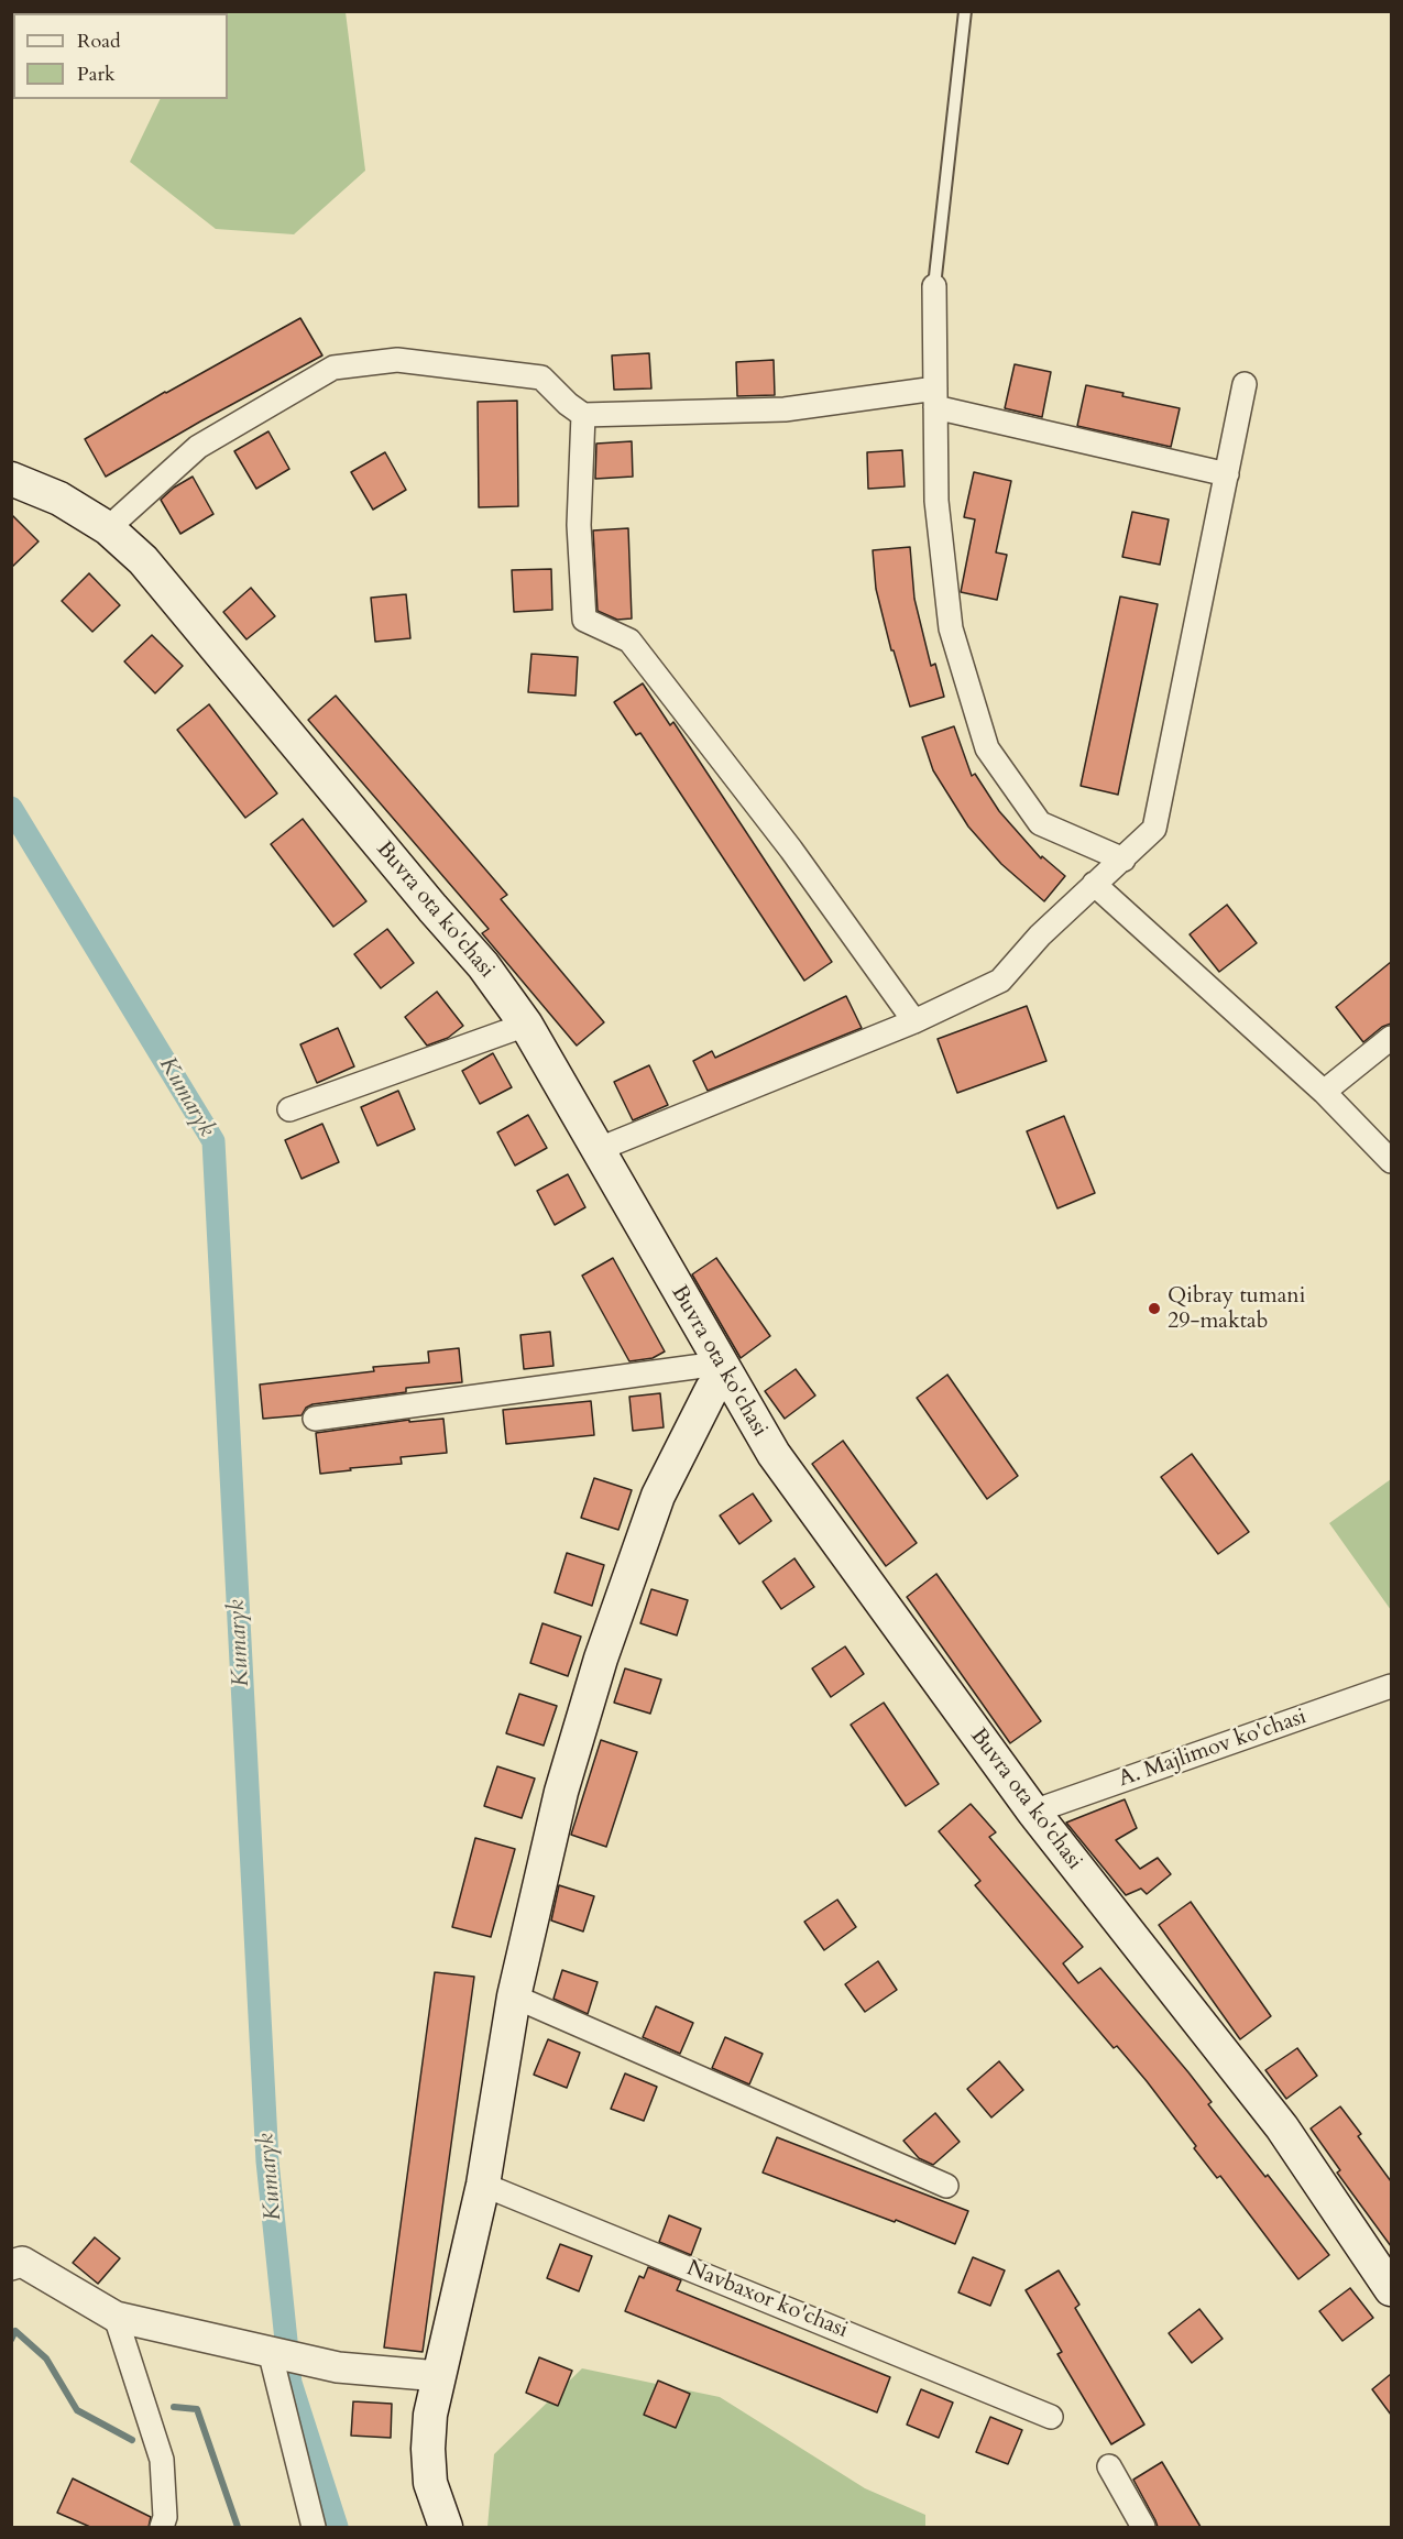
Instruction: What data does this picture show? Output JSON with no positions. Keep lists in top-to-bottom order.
{
  "streets": {
    "main road": ["Buvra ota ko'chasi"],
    "street": ["A. Majlimov ko'chasi", "Navbaxor ko'chasi"]
  },
  "crossings": [
    ["Buvra ota ko'chasi", "A. Majlimov ko'chasi"]
  ],
  "water": ["Kumaryk"],
  "places": ["Qibray tumani 29-maktab"],
  "legend": ["Road", "Park"]
}
